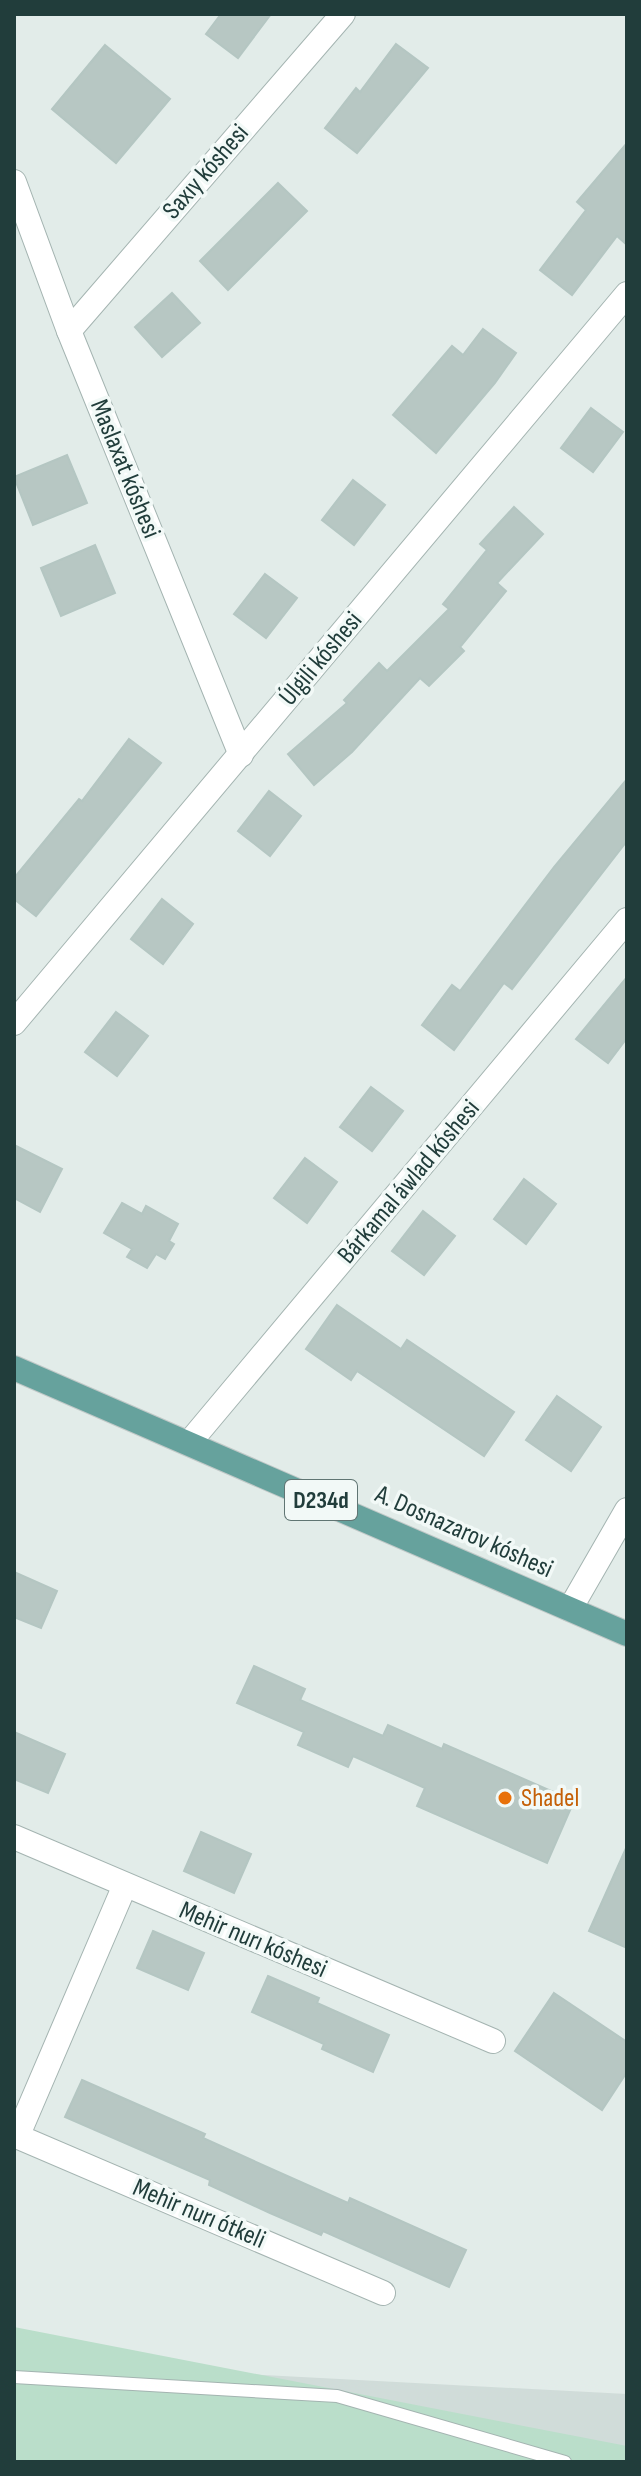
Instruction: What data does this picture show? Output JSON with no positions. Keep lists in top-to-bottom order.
{
  "streets": {
    "main road": ["D234d", "A. Dosnazarov kóshesi"],
    "street": [
      "Saxıy kóshesi",
      "Maslaxat kóshesi",
      "Úlgili kóshesi",
      "Bárkamal áwlad kóshesi",
      "Mehir nurı kóshesi",
      "Mehir nurı ótkeli"
    ]
  },
  "crossings": [
    ["Saxıy kóshesi", "Maslaxat kóshesi"],
    ["Maslaxat kóshesi", "Úlgili kóshesi"],
    ["Bárkamal áwlad kóshesi", "A. Dosnazarov kóshesi"]
  ],
  "places": ["Shadel"]
}
